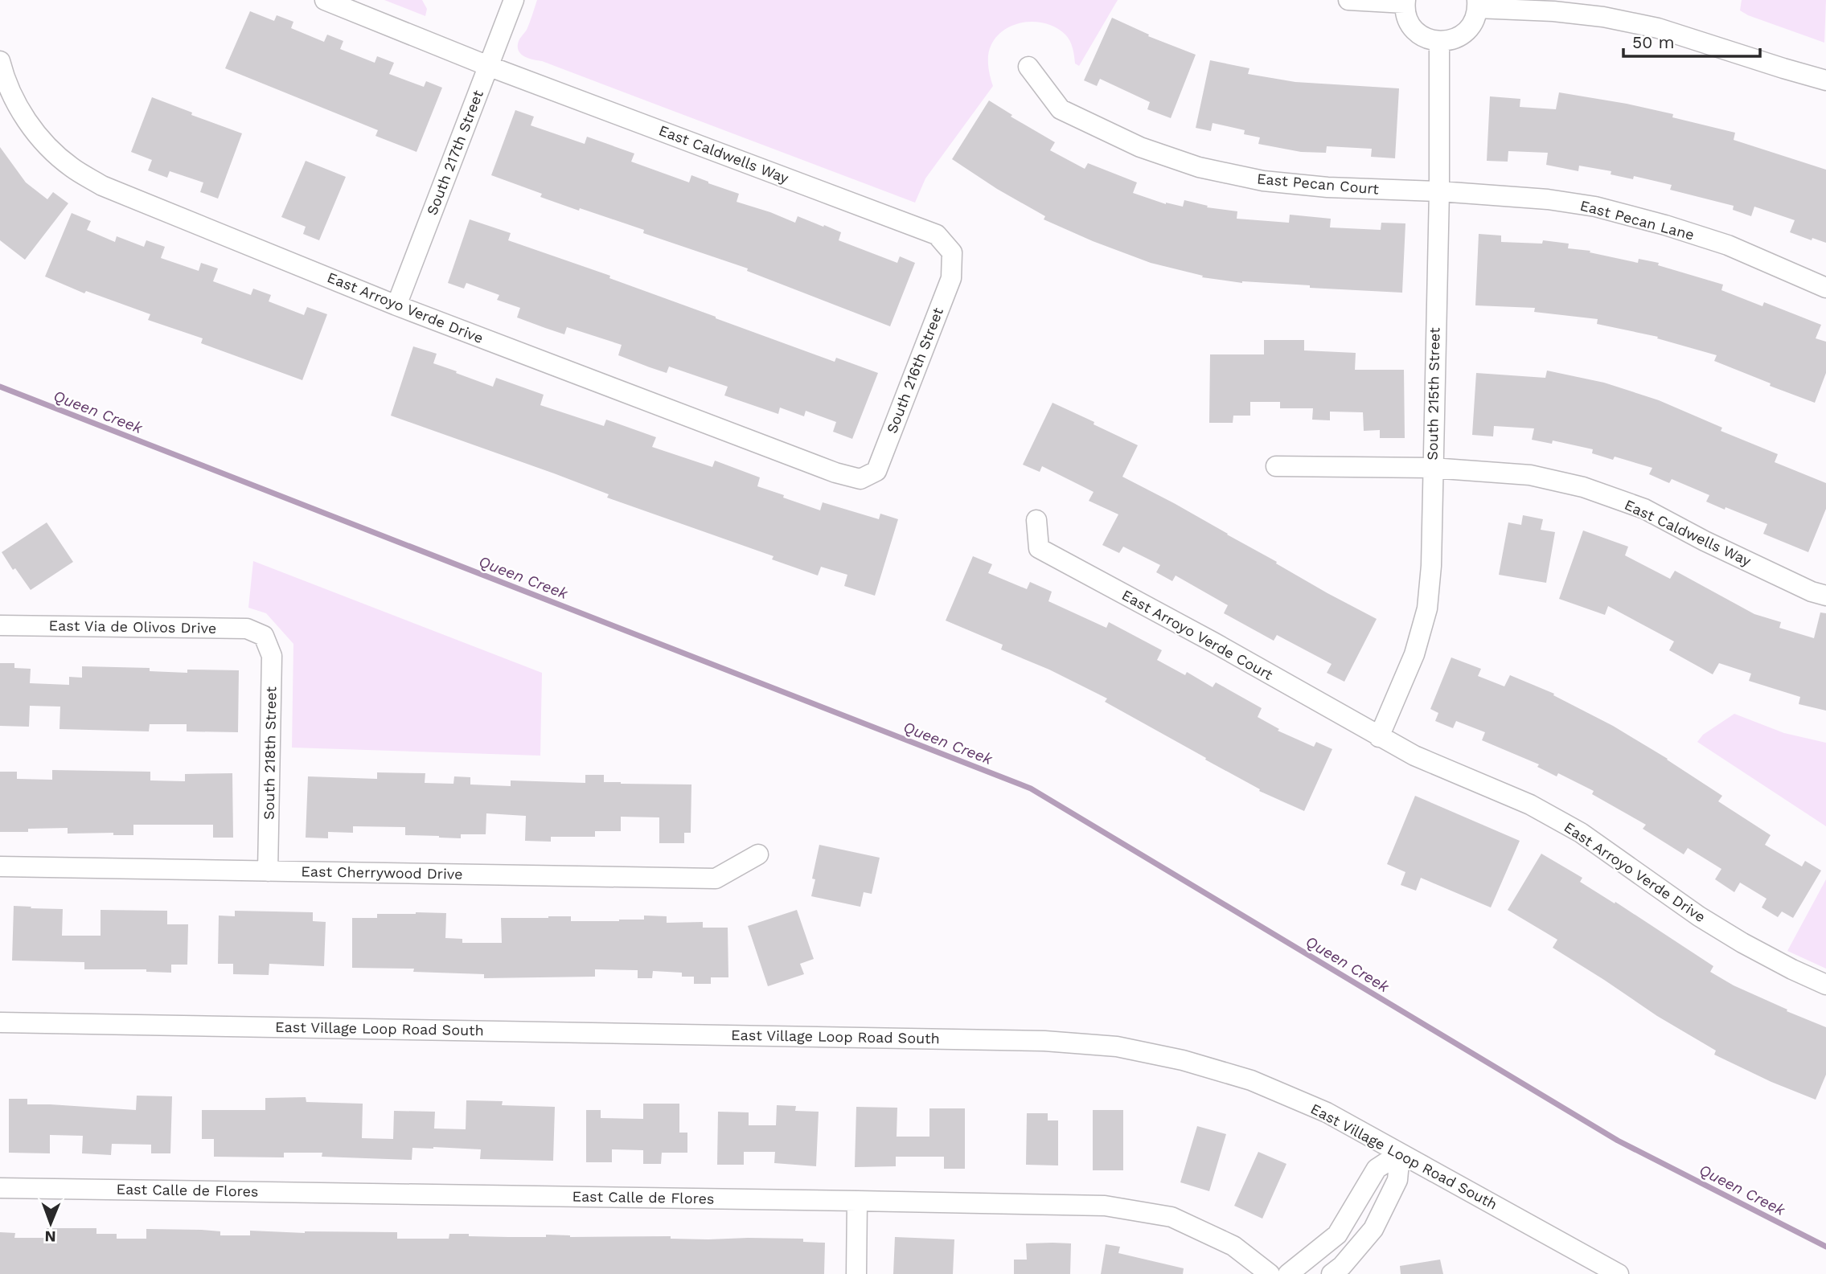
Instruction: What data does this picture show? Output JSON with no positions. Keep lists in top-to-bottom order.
{
  "streets": {
    "street": [
      "South 217th Street",
      "East Caldwells Way",
      "East Pecan Court",
      "East Pecan Lane",
      "East Arroyo Verde Drive",
      "South 216th Street",
      "South 215th Street",
      "East Via de Olivos Drive",
      "East Arroyo Verde Court",
      "South 218th Street",
      "East Cherrywood Drive",
      "East Village Loop Road South",
      "East Calle de Flores"
    ]
  },
  "crossings": [
    ["South 217th Street", "East Caldwells Way"],
    ["South 217th Street", "East Arroyo Verde Drive"],
    ["East Caldwells Way", "South 216th Street"],
    ["East Caldwells Way", "South 215th Street"],
    ["East Pecan Court", "East Pecan Lane"],
    ["East Pecan Court", "South 215th Street"],
    ["East Pecan Lane", "South 215th Street"],
    ["East Arroyo Verde Drive", "South 216th Street"],
    ["East Arroyo Verde Drive", "South 215th Street"],
    ["East Arroyo Verde Drive", "East Arroyo Verde Court"],
    ["South 215th Street", "East Arroyo Verde Court"],
    ["East Via de Olivos Drive", "South 218th Street"],
    ["South 218th Street", "East Cherrywood Drive"]
  ],
  "water": ["Queen Creek"],
  "scale_bar": "50 m",
  "north": "bottom"
}
